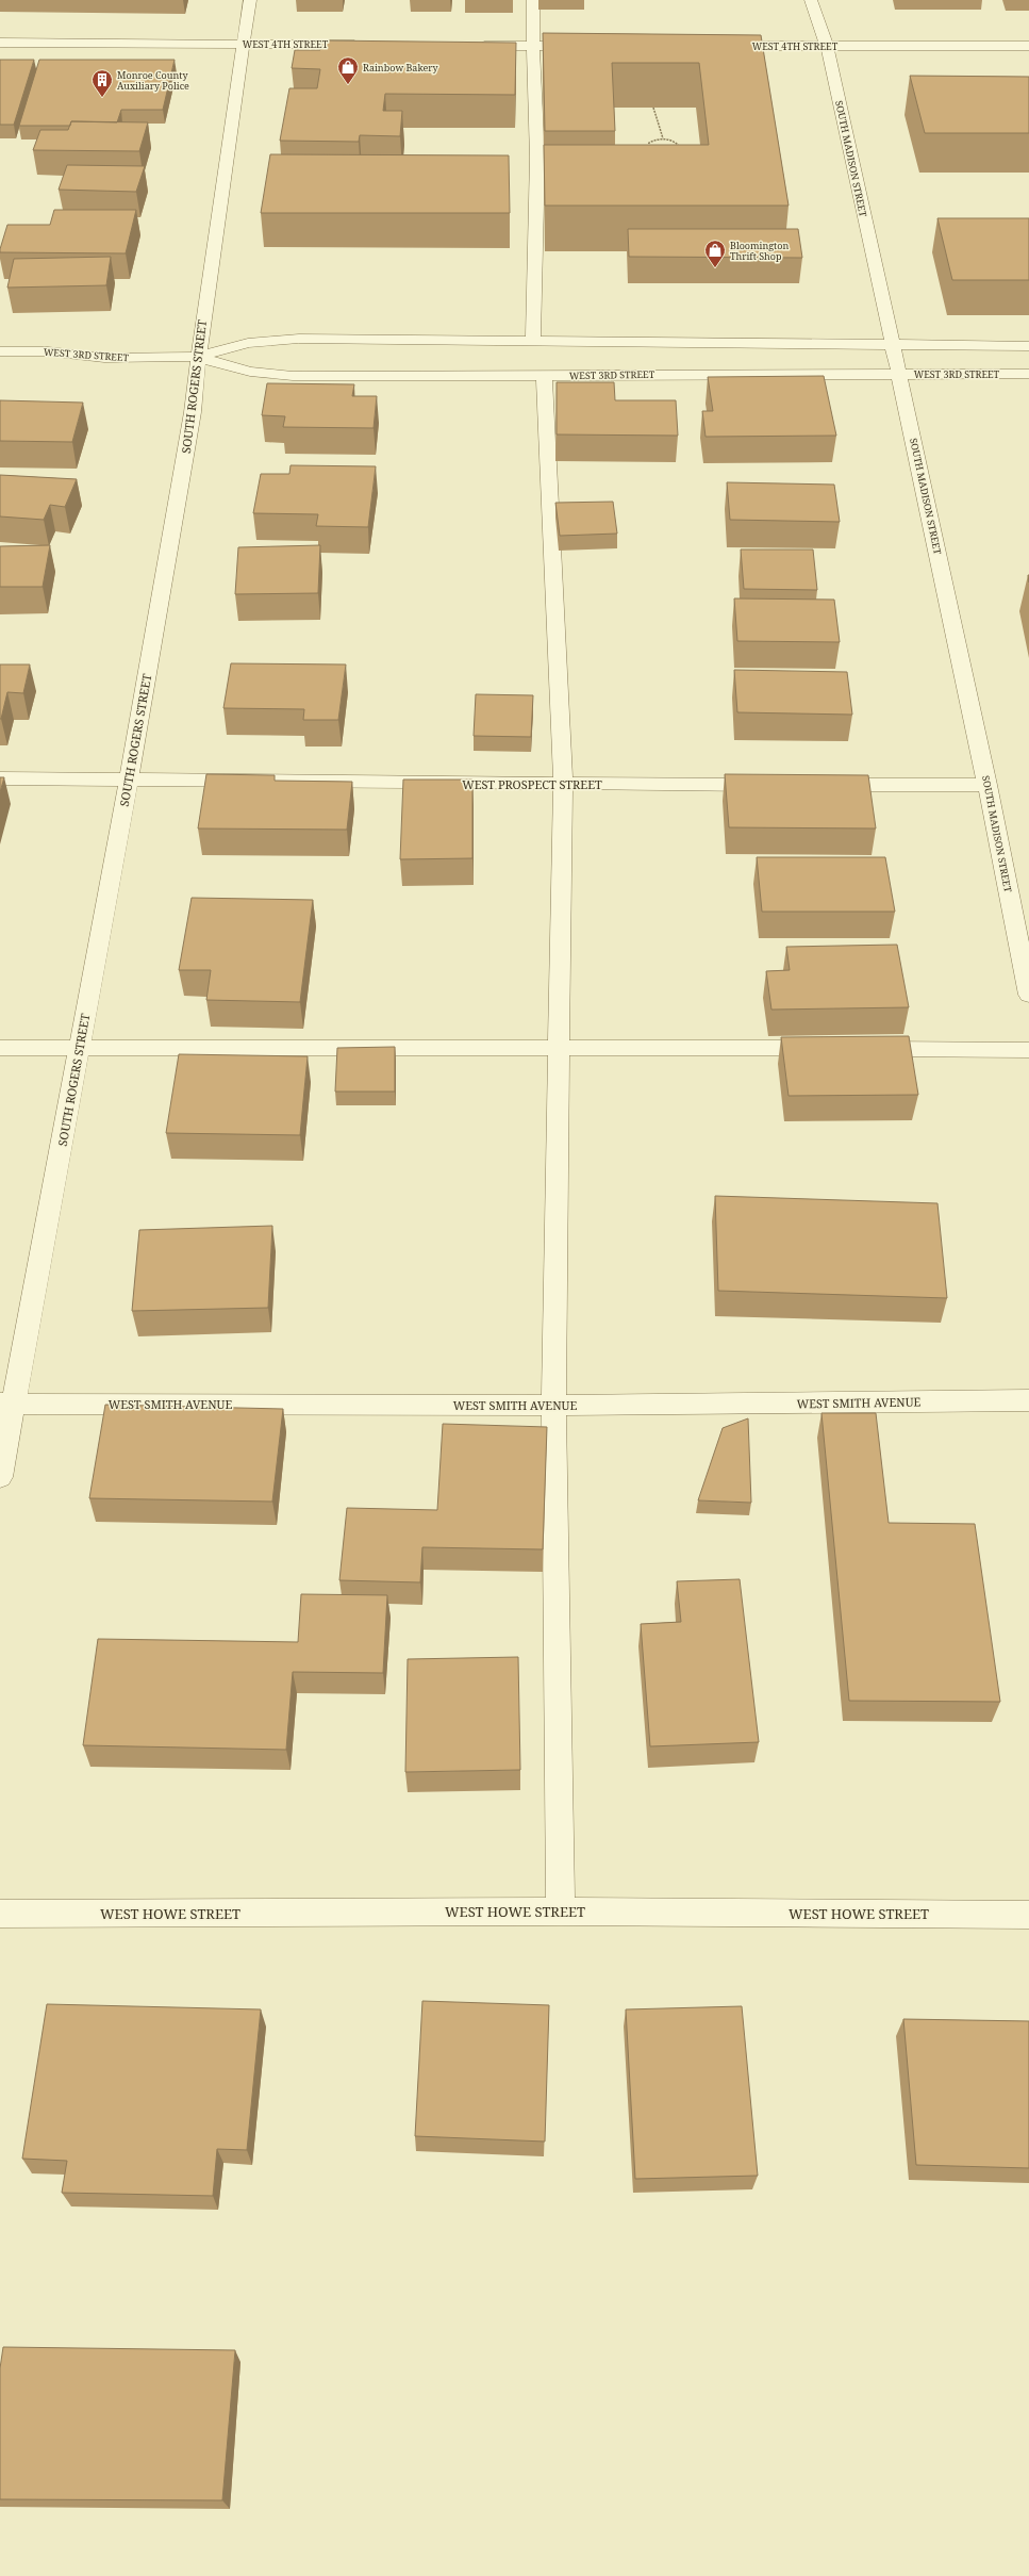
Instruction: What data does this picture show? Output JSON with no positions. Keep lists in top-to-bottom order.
{
  "streets": {
    "street": [
      "WEST 4TH STREET",
      "SOUTH MADISON STREET",
      "WEST 3RD STREET",
      "SOUTH ROGERS STREET",
      "WEST PROSPECT STREET",
      "WEST SMITH AVENUE",
      "WEST HOWE STREET"
    ]
  },
  "crossings": [
    ["WEST 4TH STREET", "SOUTH MADISON STREET"],
    ["WEST 4TH STREET", "SOUTH ROGERS STREET"],
    ["SOUTH MADISON STREET", "WEST 3RD STREET"],
    ["WEST 3RD STREET", "SOUTH ROGERS STREET"],
    ["SOUTH ROGERS STREET", "WEST PROSPECT STREET"],
    ["SOUTH ROGERS STREET", "WEST SMITH AVENUE"]
  ],
  "places": {
    "shop": ["Rainbow Bakery", "Bloomington Thrift Shop"],
    "building": ["Monroe County Auxiliary Police"]
  }
}
